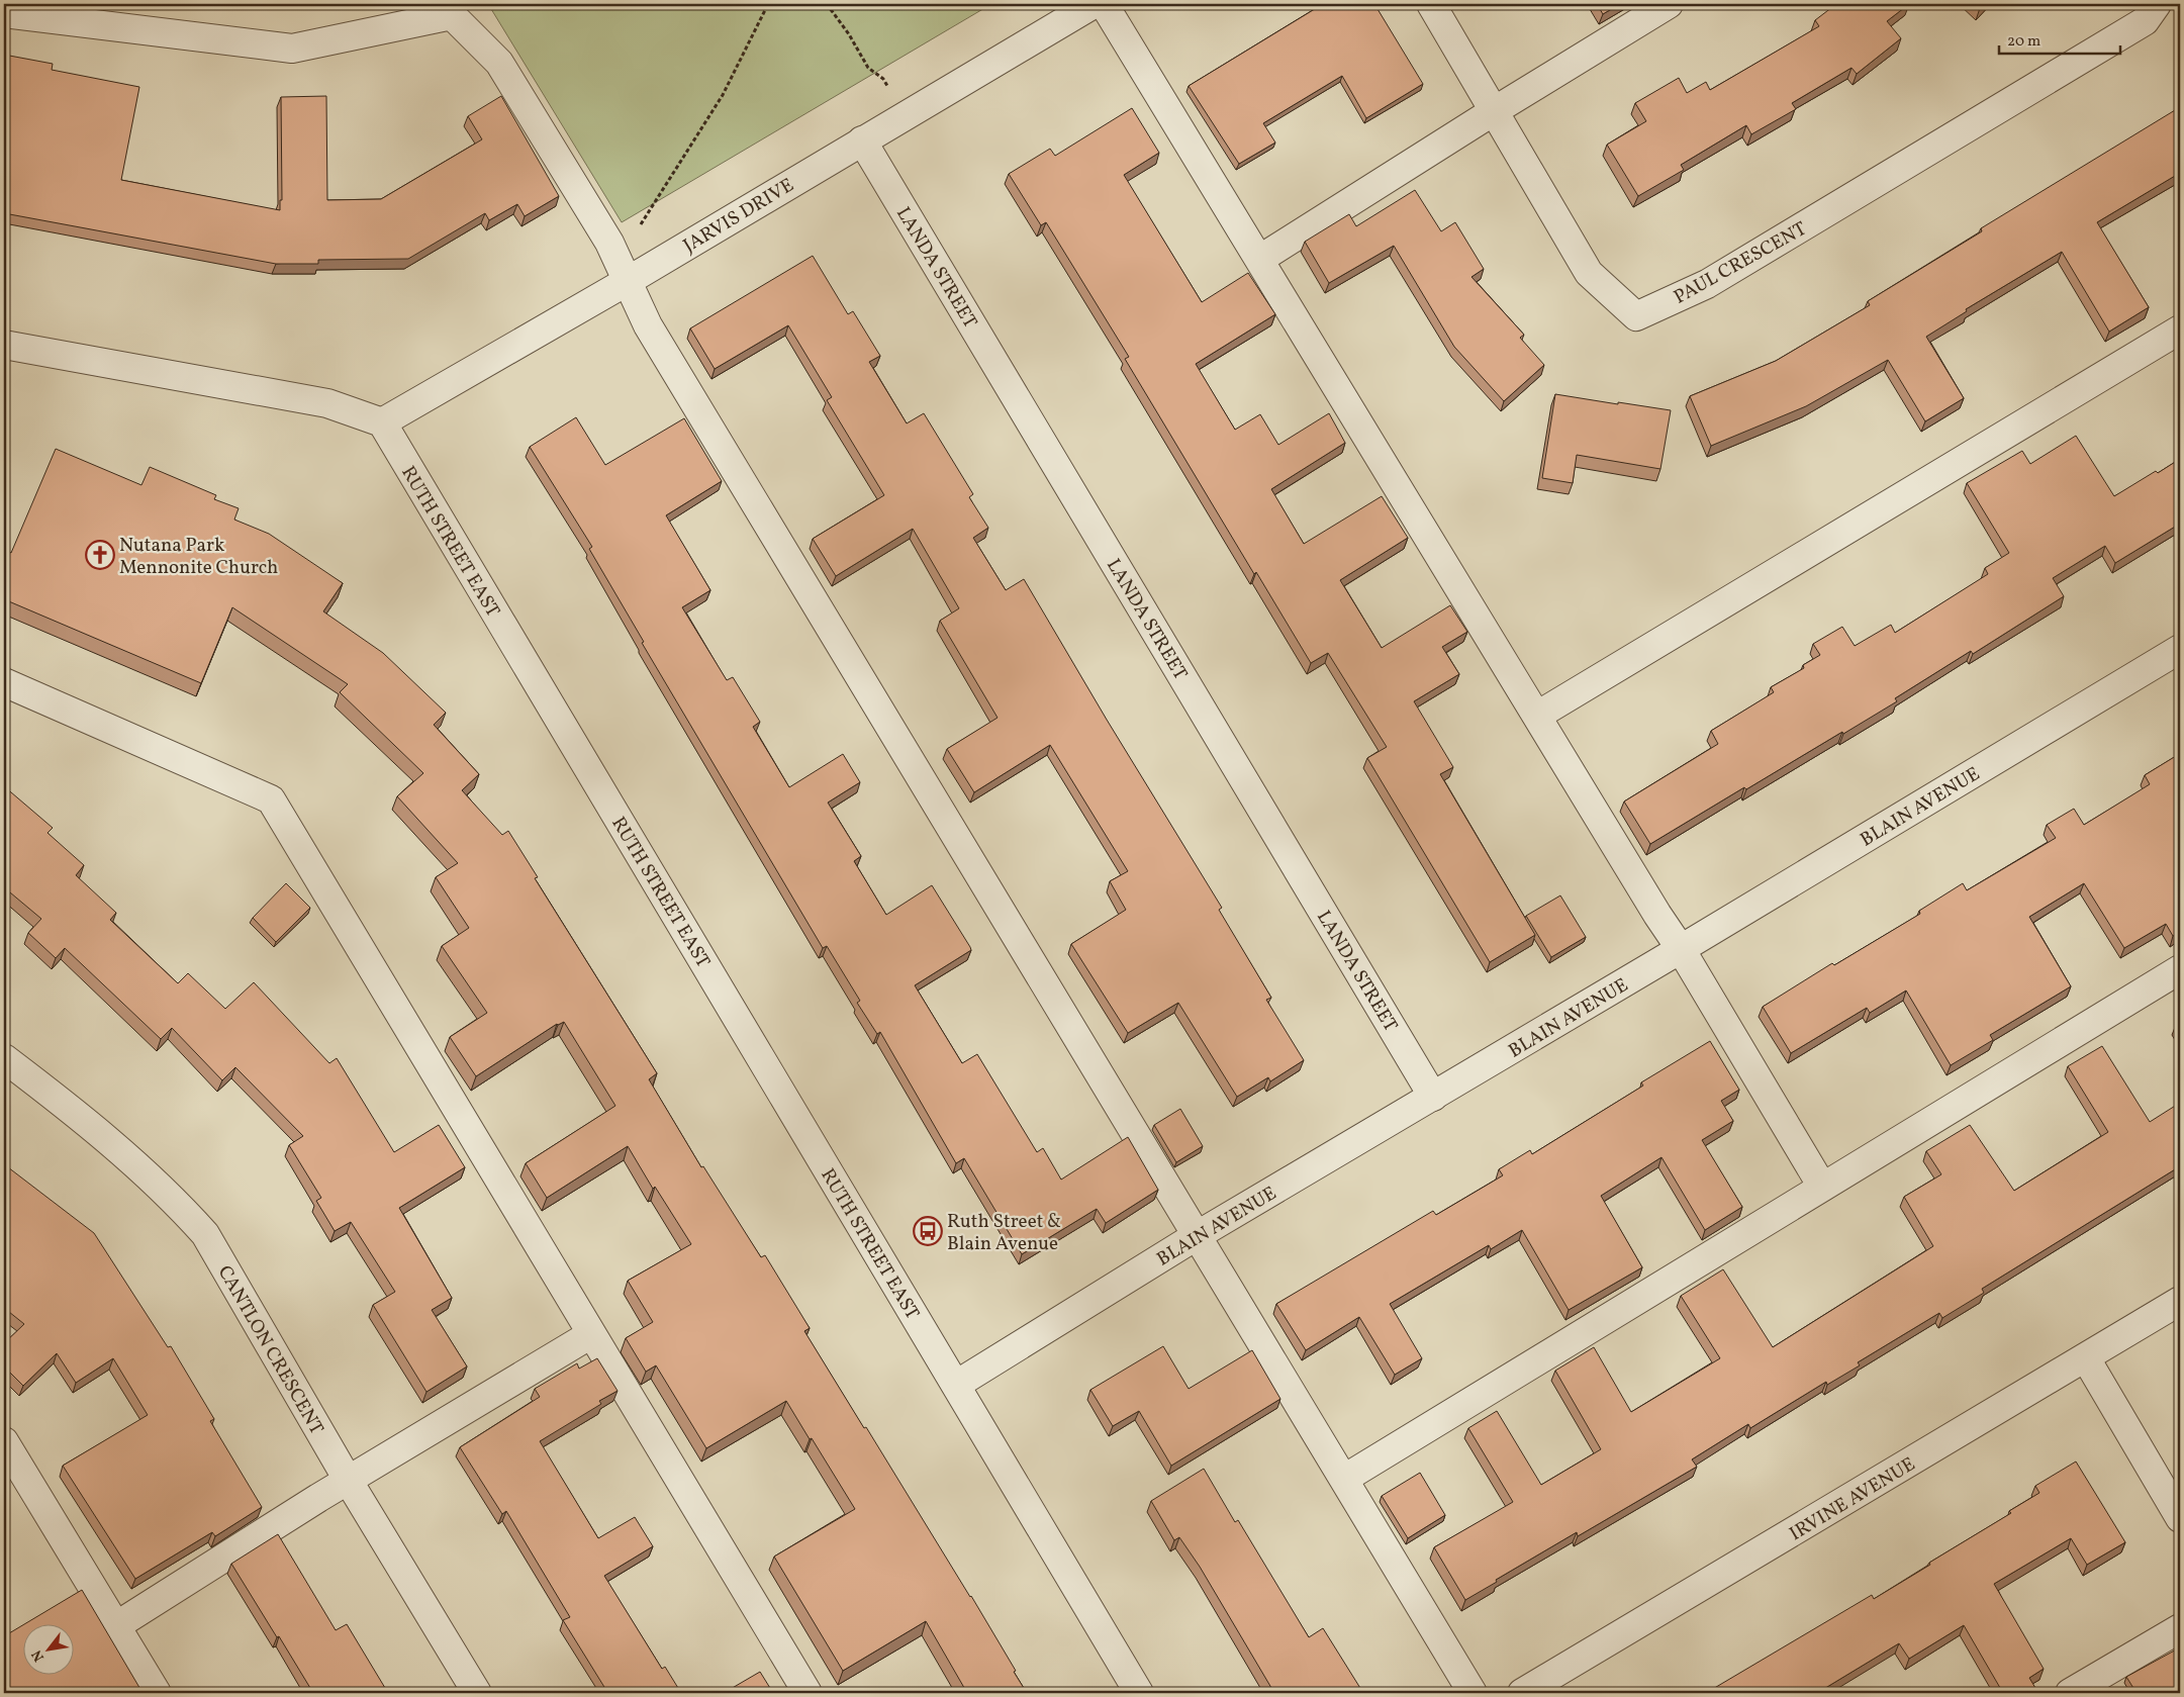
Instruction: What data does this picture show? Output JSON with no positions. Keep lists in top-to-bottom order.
{
  "streets": {
    "street": [
      "JARVIS DRIVE",
      "PAUL CRESCENT",
      "LANDA STREET",
      "RUTH STREET EAST",
      "BLAIN AVENUE",
      "CANTLON CRESCENT",
      "IRVINE AVENUE"
    ]
  },
  "crossings": [
    ["JARVIS DRIVE", "LANDA STREET"],
    ["JARVIS DRIVE", "RUTH STREET EAST"],
    ["LANDA STREET", "BLAIN AVENUE"],
    ["RUTH STREET EAST", "BLAIN AVENUE"]
  ],
  "places": {
    "church": ["Nutana Park Mennonite Church"],
    "bus stop": ["Ruth Street & Blain Avenue"]
  },
  "scale_bar": "20 m",
  "north": "bottom left"
}
